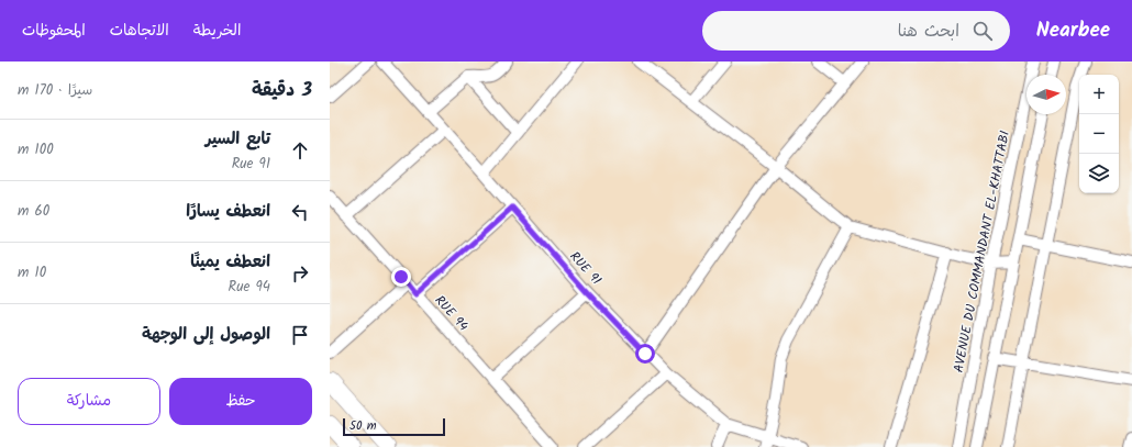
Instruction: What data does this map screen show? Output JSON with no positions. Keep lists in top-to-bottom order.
{
  "streets": {
    "street": ["AVENUE DU COMMANDANT EL-KHATTABI", "RUE 91", "RUE 94"]
  },
  "scale_bar": "50 m",
  "north": "right",
  "page": {
    "header": "Nearbee",
    "search": "ابحث هنا",
    "nav": ["الخريطة", "الاتجاهات", "المحفوظات"],
    "heading": ["3 دقيقة", "سيرًا · 170 m"],
    "map_buttons": ["+", "−"],
    "list": [
      ["تابع السير", "Rue 91", "100 m"],
      ["انعطف يسارًا", "60 m"],
      ["انعطف يمينًا", "Rue 94", "10 m"],
      "الوصول إلى الوجهة"
    ],
    "buttons": ["حفظ", "مشاركة"],
    "scale": "50 m"
  }
}
